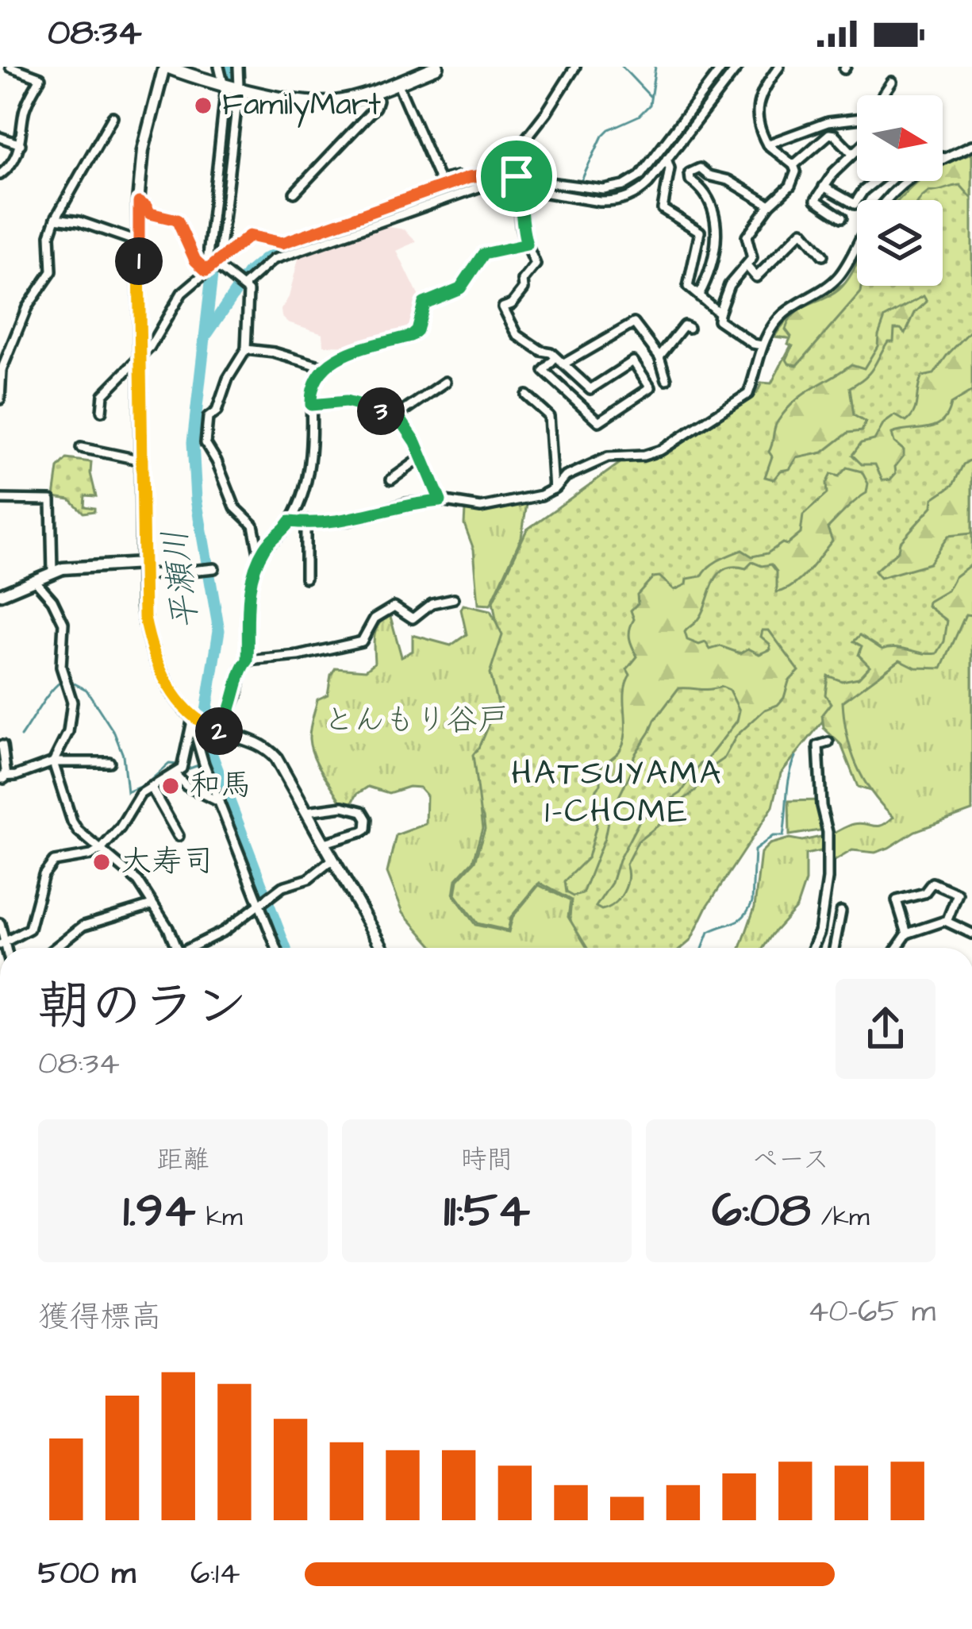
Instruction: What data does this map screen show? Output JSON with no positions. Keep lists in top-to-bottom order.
{
  "districts": ["HATSUYAMA 1-CHOME"],
  "water": ["平瀬川"],
  "parks": ["とんもり谷戸"],
  "places": ["FamilyMart", "和馬", "大寿司"],
  "north": "right",
  "page": {
    "status": "08:34",
    "pins": ["1", "3", "2"],
    "heading": ["朝のラン", "08:34"],
    "stats": [
      ["距離", "1.94 km"],
      ["時間", "11:54"],
      ["ペース", "6:08 /km"]
    ],
    "chart": ["獲得標高", "40–65 m"],
    "list": [
      {
        "name": "500 m",
        "note": "6:14"
      }
    ]
  }
}
